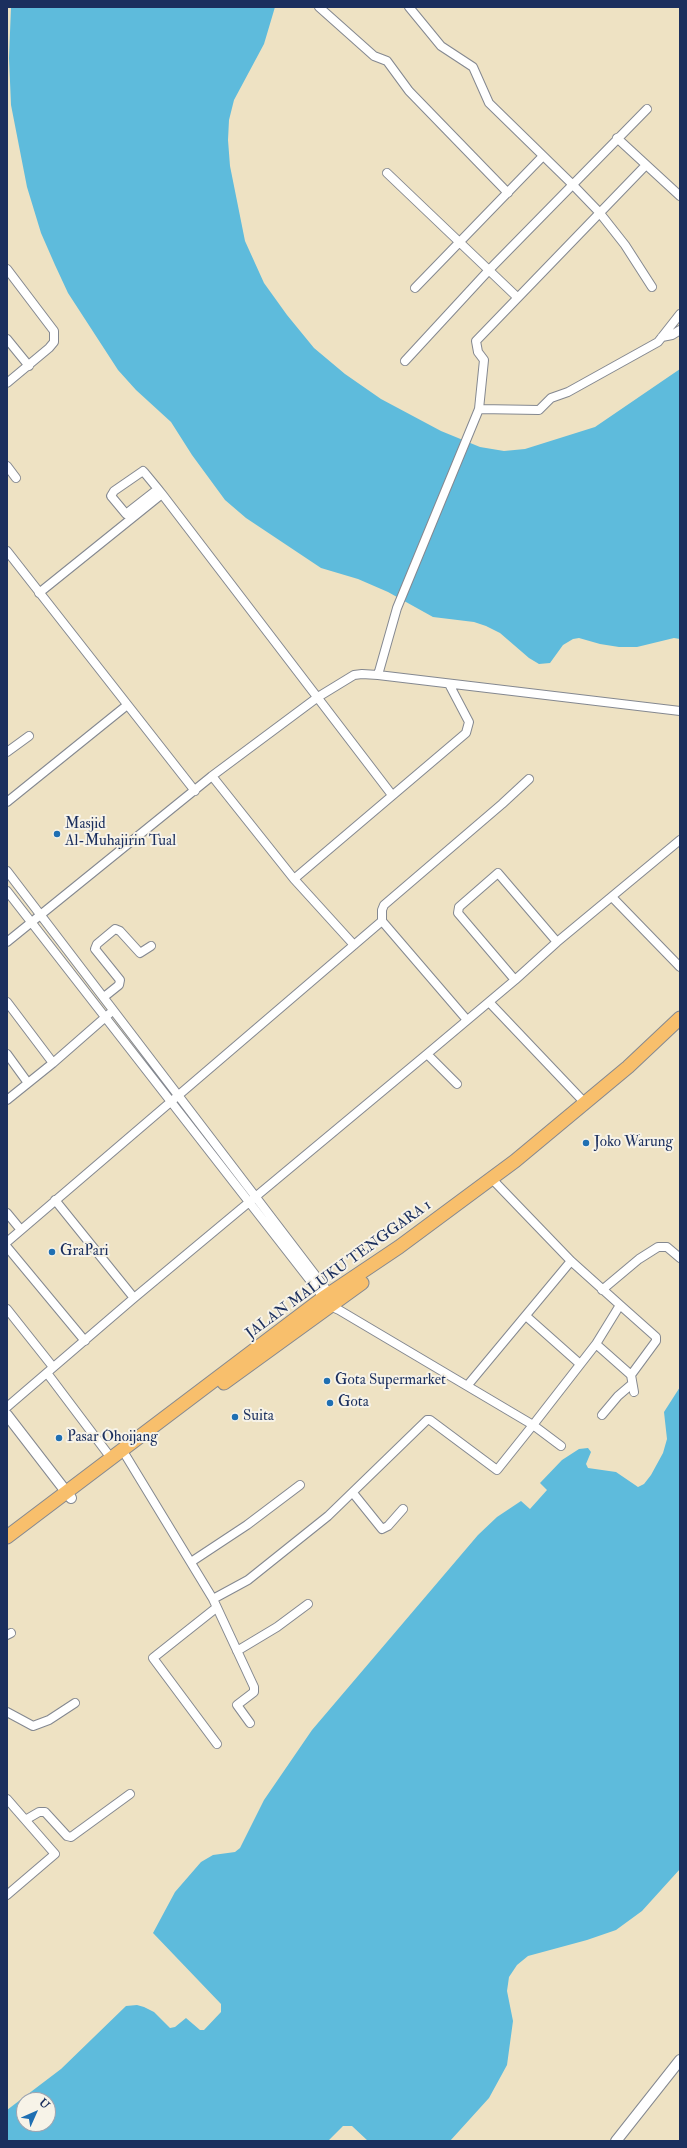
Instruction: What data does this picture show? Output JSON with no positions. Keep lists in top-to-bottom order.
{
  "streets": {
    "highway": ["JALAN MALUKU TENGGARA 1"]
  },
  "places": [
    "Masjid Al-Muhajirin Tual",
    "Joko Warung",
    "GraPari",
    "Gota Supermarket",
    "Gota",
    "Suita",
    "Pasar Ohoijang"
  ],
  "north": "top right"
}
